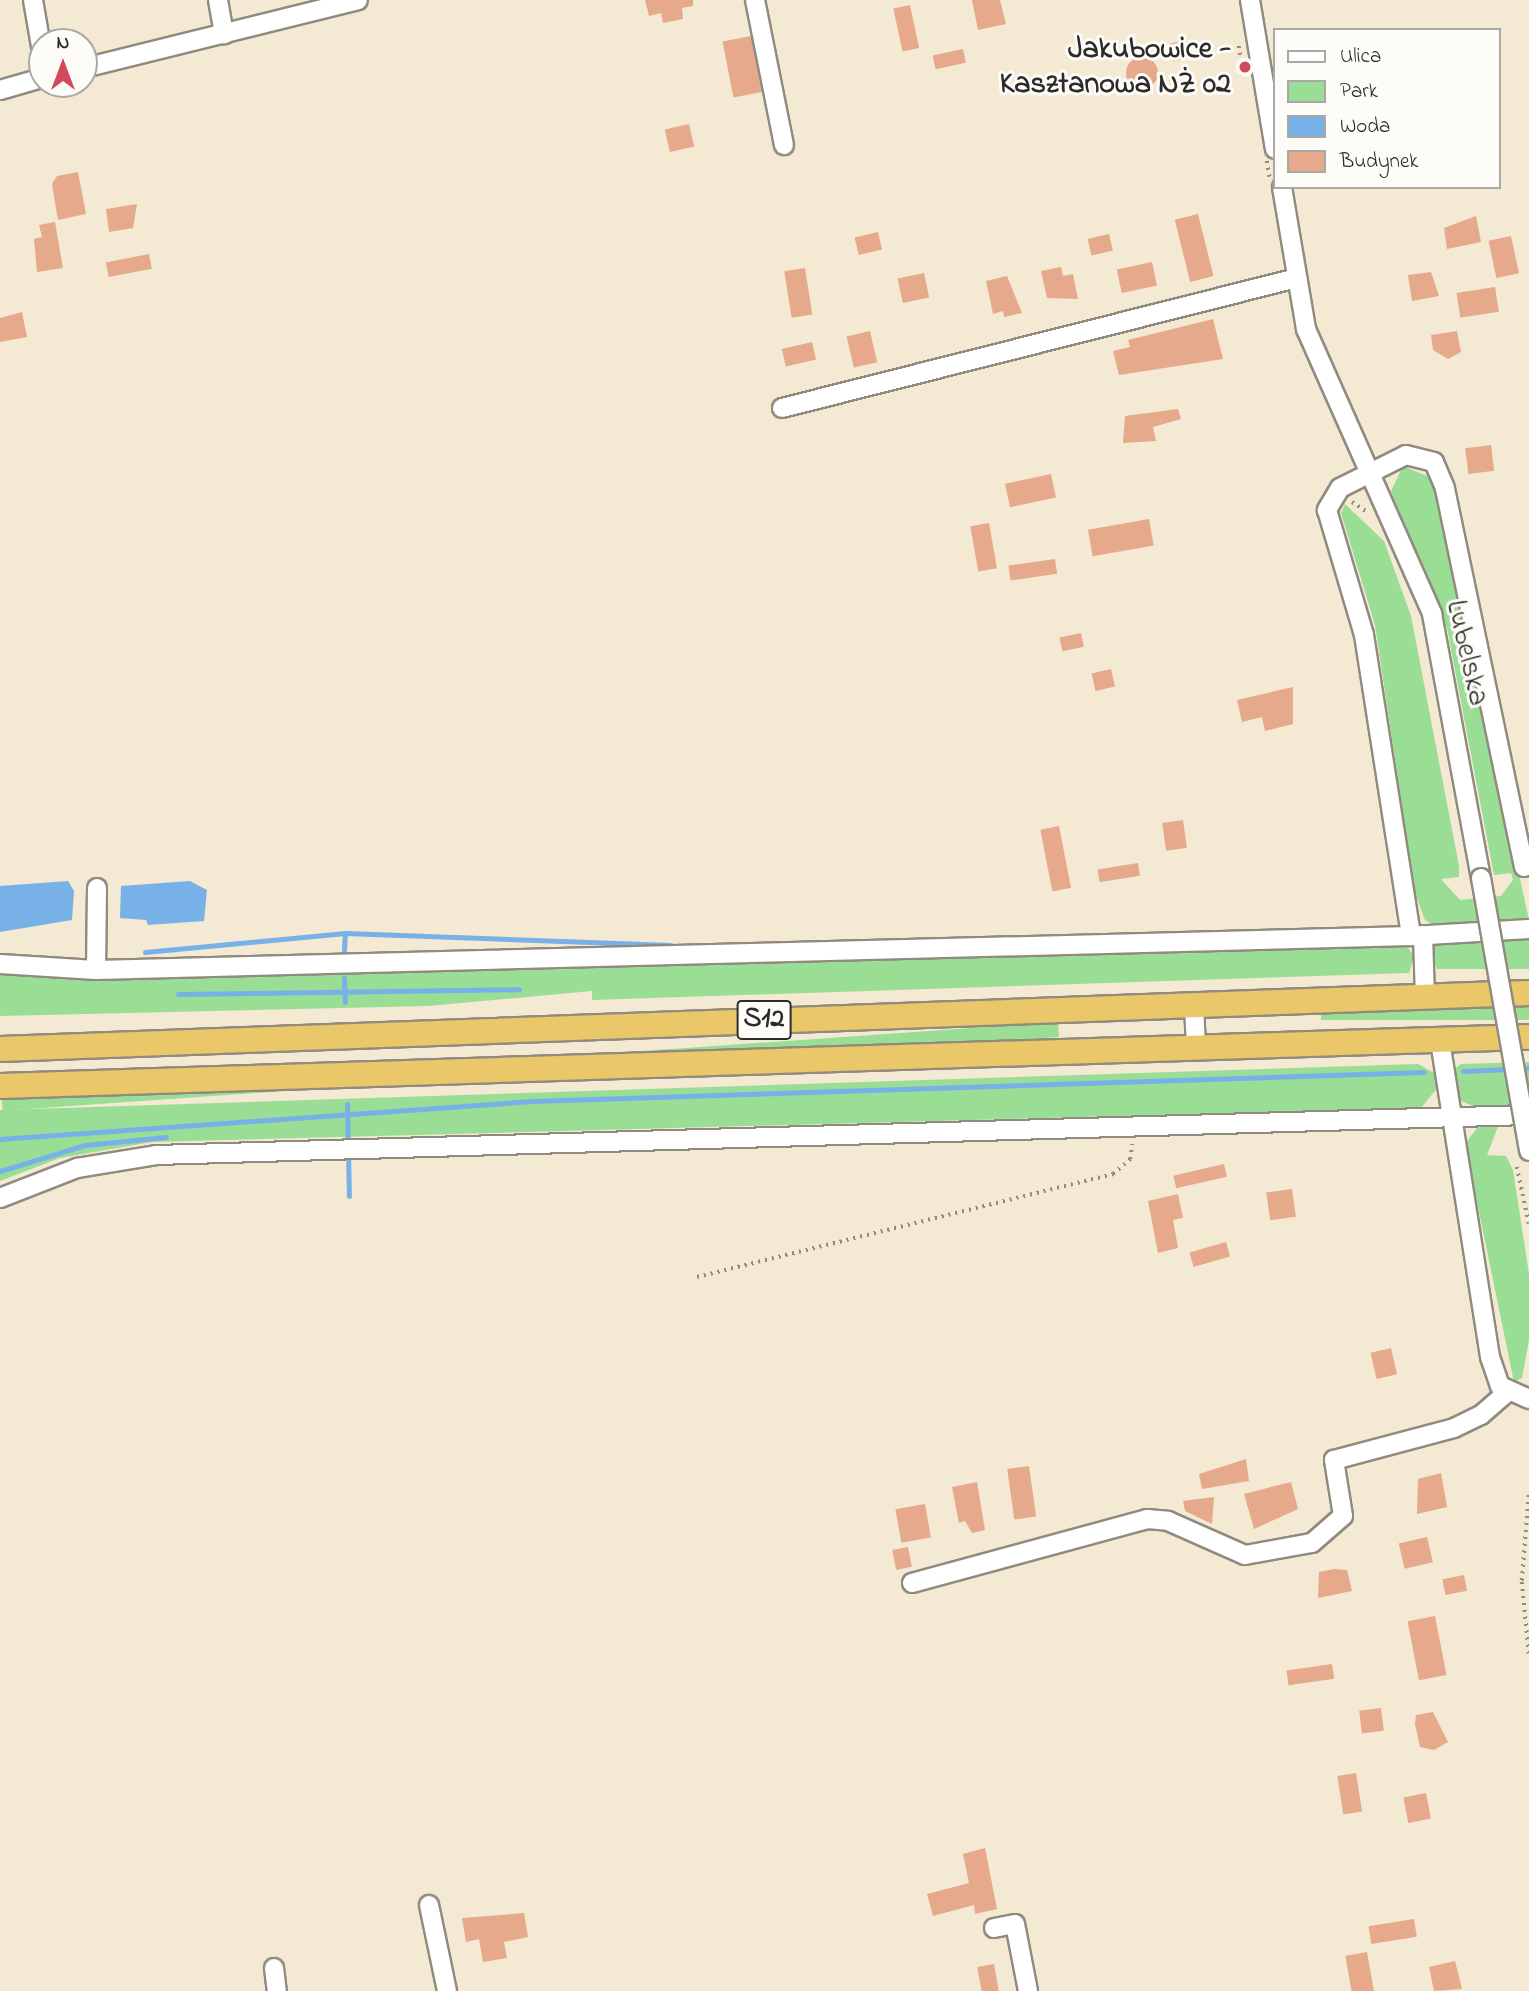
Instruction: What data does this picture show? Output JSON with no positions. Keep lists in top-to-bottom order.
{
  "streets": {
    "highway": ["S12"],
    "street": ["Lubelska"]
  },
  "places": ["Jakubowice - Kasztanowa NŻ 02"],
  "legend": [
    "Ulica",
    "Park",
    "Woda",
    "Budynek"
  ],
  "north": "top"
}
